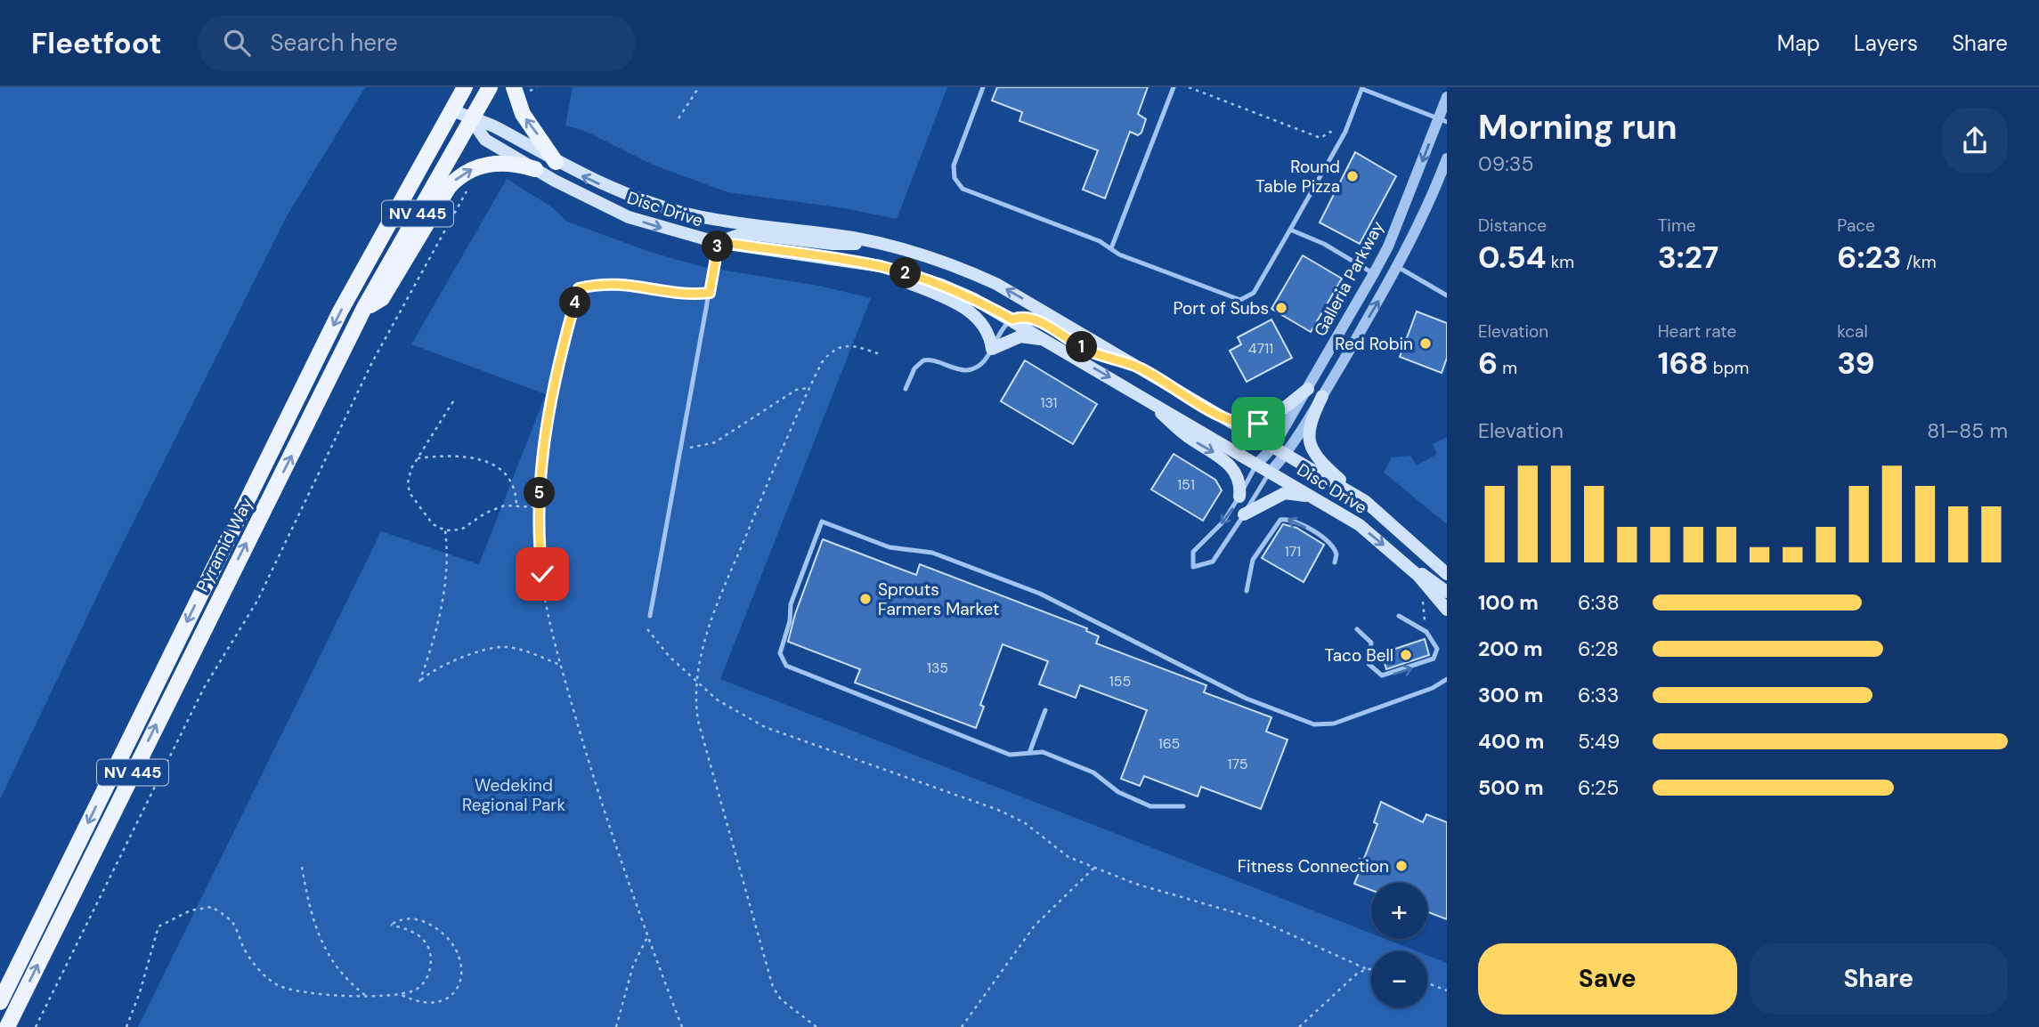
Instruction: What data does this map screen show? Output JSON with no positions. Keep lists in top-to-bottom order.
{
  "streets": {
    "main road": ["Disc Drive", "NV 445", "Pyramid Way"],
    "street": ["Galleria Parkway"]
  },
  "crossings": [
    ["Disc Drive", "Galleria Parkway"],
    ["Disc Drive", "Pyramid Way"]
  ],
  "parks": ["Wedekind Regional Park"],
  "places": [
    "Round Table Pizza",
    "Port of Subs",
    "Red Robin",
    "Sprouts Farmers Market",
    "Taco Bell",
    "Fitness Connection"
  ],
  "house_numbers": [
    "4711",
    "131",
    "151",
    "171",
    "135",
    "155",
    "165",
    "175"
  ],
  "page": {
    "header": "Fleetfoot",
    "search": "Search here",
    "nav": ["Map", "Layers", "Share"],
    "heading": ["Morning run", "09:35"],
    "stats": [
      ["Distance", "0.54 km"],
      ["Time", "3:27"],
      ["Pace", "6:23 /km"],
      ["Elevation", "6 m"],
      ["Heart rate", "168 bpm"],
      ["kcal", "39"]
    ],
    "pins": [
      "3",
      "2",
      "4",
      "1",
      "5"
    ],
    "chart": ["Elevation", "81–85 m"],
    "list": [
      {
        "name": "100 m",
        "note": "6:38"
      },
      {
        "name": "200 m",
        "note": "6:28"
      },
      {
        "name": "300 m",
        "note": "6:33"
      },
      {
        "name": "400 m",
        "note": "5:49"
      },
      {
        "name": "500 m",
        "note": "6:25"
      }
    ],
    "map_buttons": ["+", "−"],
    "buttons": ["Save", "Share"]
  }
}
